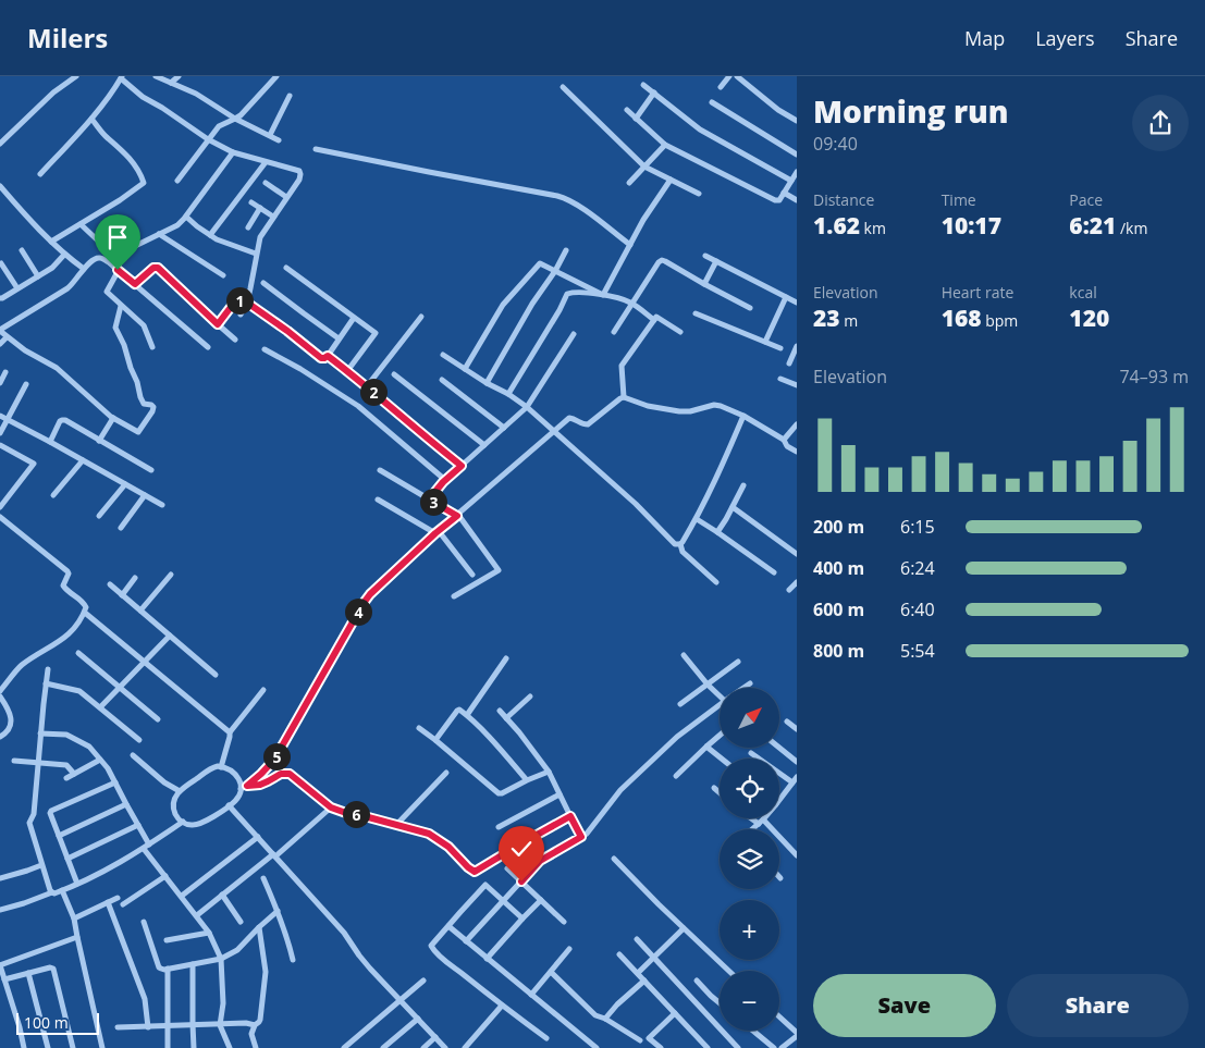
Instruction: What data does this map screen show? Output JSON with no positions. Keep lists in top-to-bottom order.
{
  "scale_bar": "100 m",
  "north": "top right",
  "page": {
    "header": "Milers",
    "nav": ["Map", "Layers", "Share"],
    "heading": ["Morning run", "09:40"],
    "stats": [
      ["Distance", "1.62 km"],
      ["Time", "10:17"],
      ["Pace", "6:21 /km"],
      ["Elevation", "23 m"],
      ["Heart rate", "168 bpm"],
      ["kcal", "120"]
    ],
    "pins": [
      "1",
      "2",
      "3",
      "4",
      "5",
      "6"
    ],
    "chart": ["Elevation", "74–93 m"],
    "list": [
      {
        "name": "200 m",
        "note": "6:15"
      },
      {
        "name": "400 m",
        "note": "6:24"
      },
      {
        "name": "600 m",
        "note": "6:40"
      },
      {
        "name": "800 m",
        "note": "5:54"
      }
    ],
    "map_buttons": ["+", "−"],
    "buttons": ["Save", "Share"],
    "scale": "100 m"
  }
}
